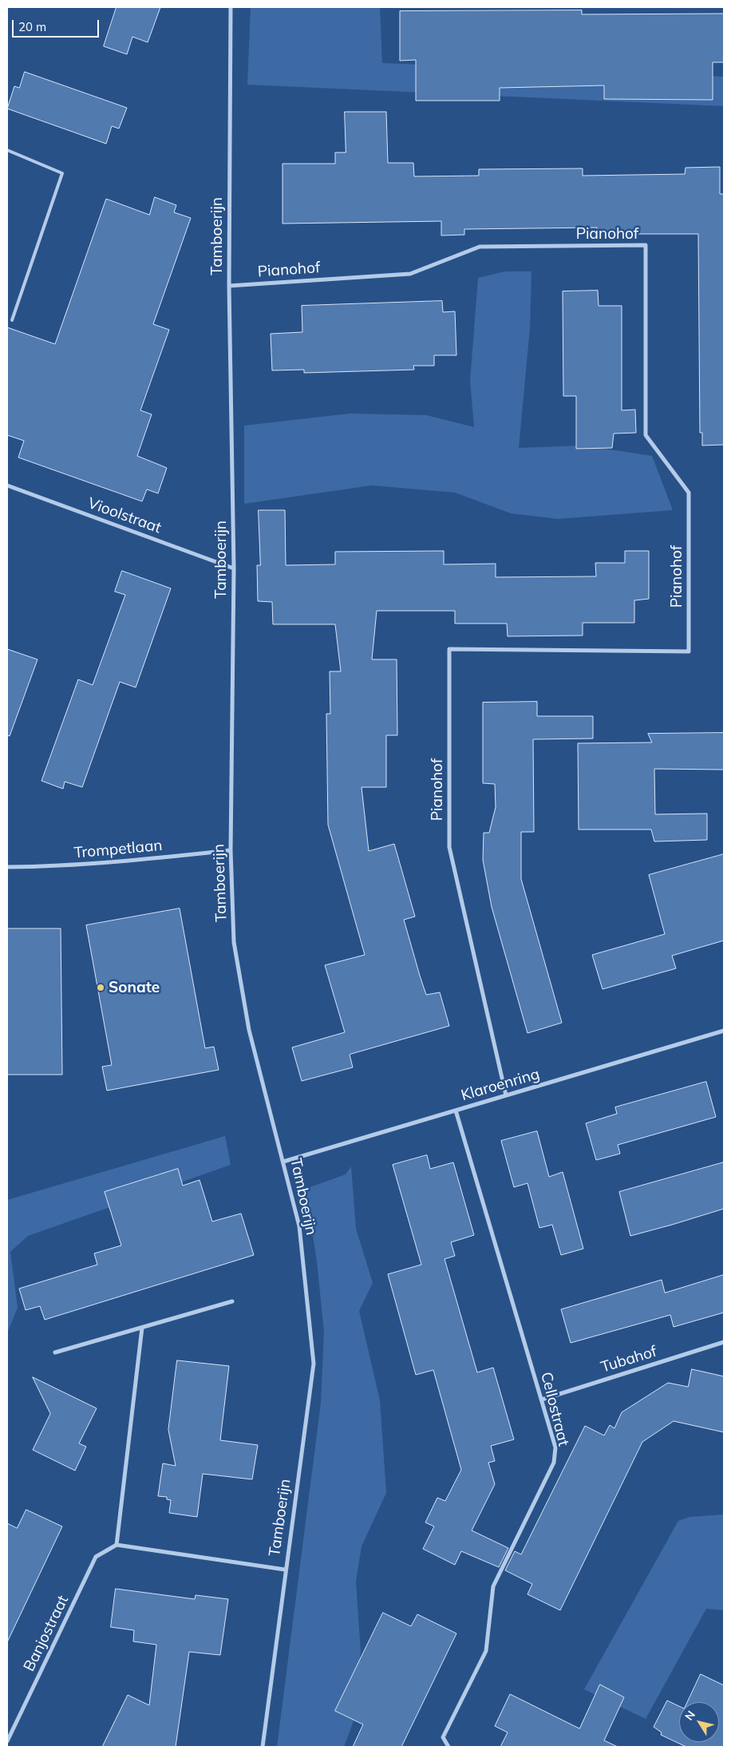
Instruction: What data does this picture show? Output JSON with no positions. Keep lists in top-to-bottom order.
{
  "streets": {
    "street": [
      "Pianohof",
      "Tamboerijn",
      "Vioolstraat",
      "Trompetlaan",
      "Klaroenring",
      "Tubahof",
      "Cellostraat",
      "Banjostraat"
    ]
  },
  "crossings": [
    ["Pianohof", "Tamboerijn"],
    ["Pianohof", "Klaroenring"],
    ["Tamboerijn", "Vioolstraat"],
    ["Tamboerijn", "Trompetlaan"],
    ["Tamboerijn", "Klaroenring"],
    ["Klaroenring", "Cellostraat"],
    ["Tubahof", "Cellostraat"]
  ],
  "places": ["Sonate"],
  "scale_bar": "20 m",
  "north": "top left"
}
